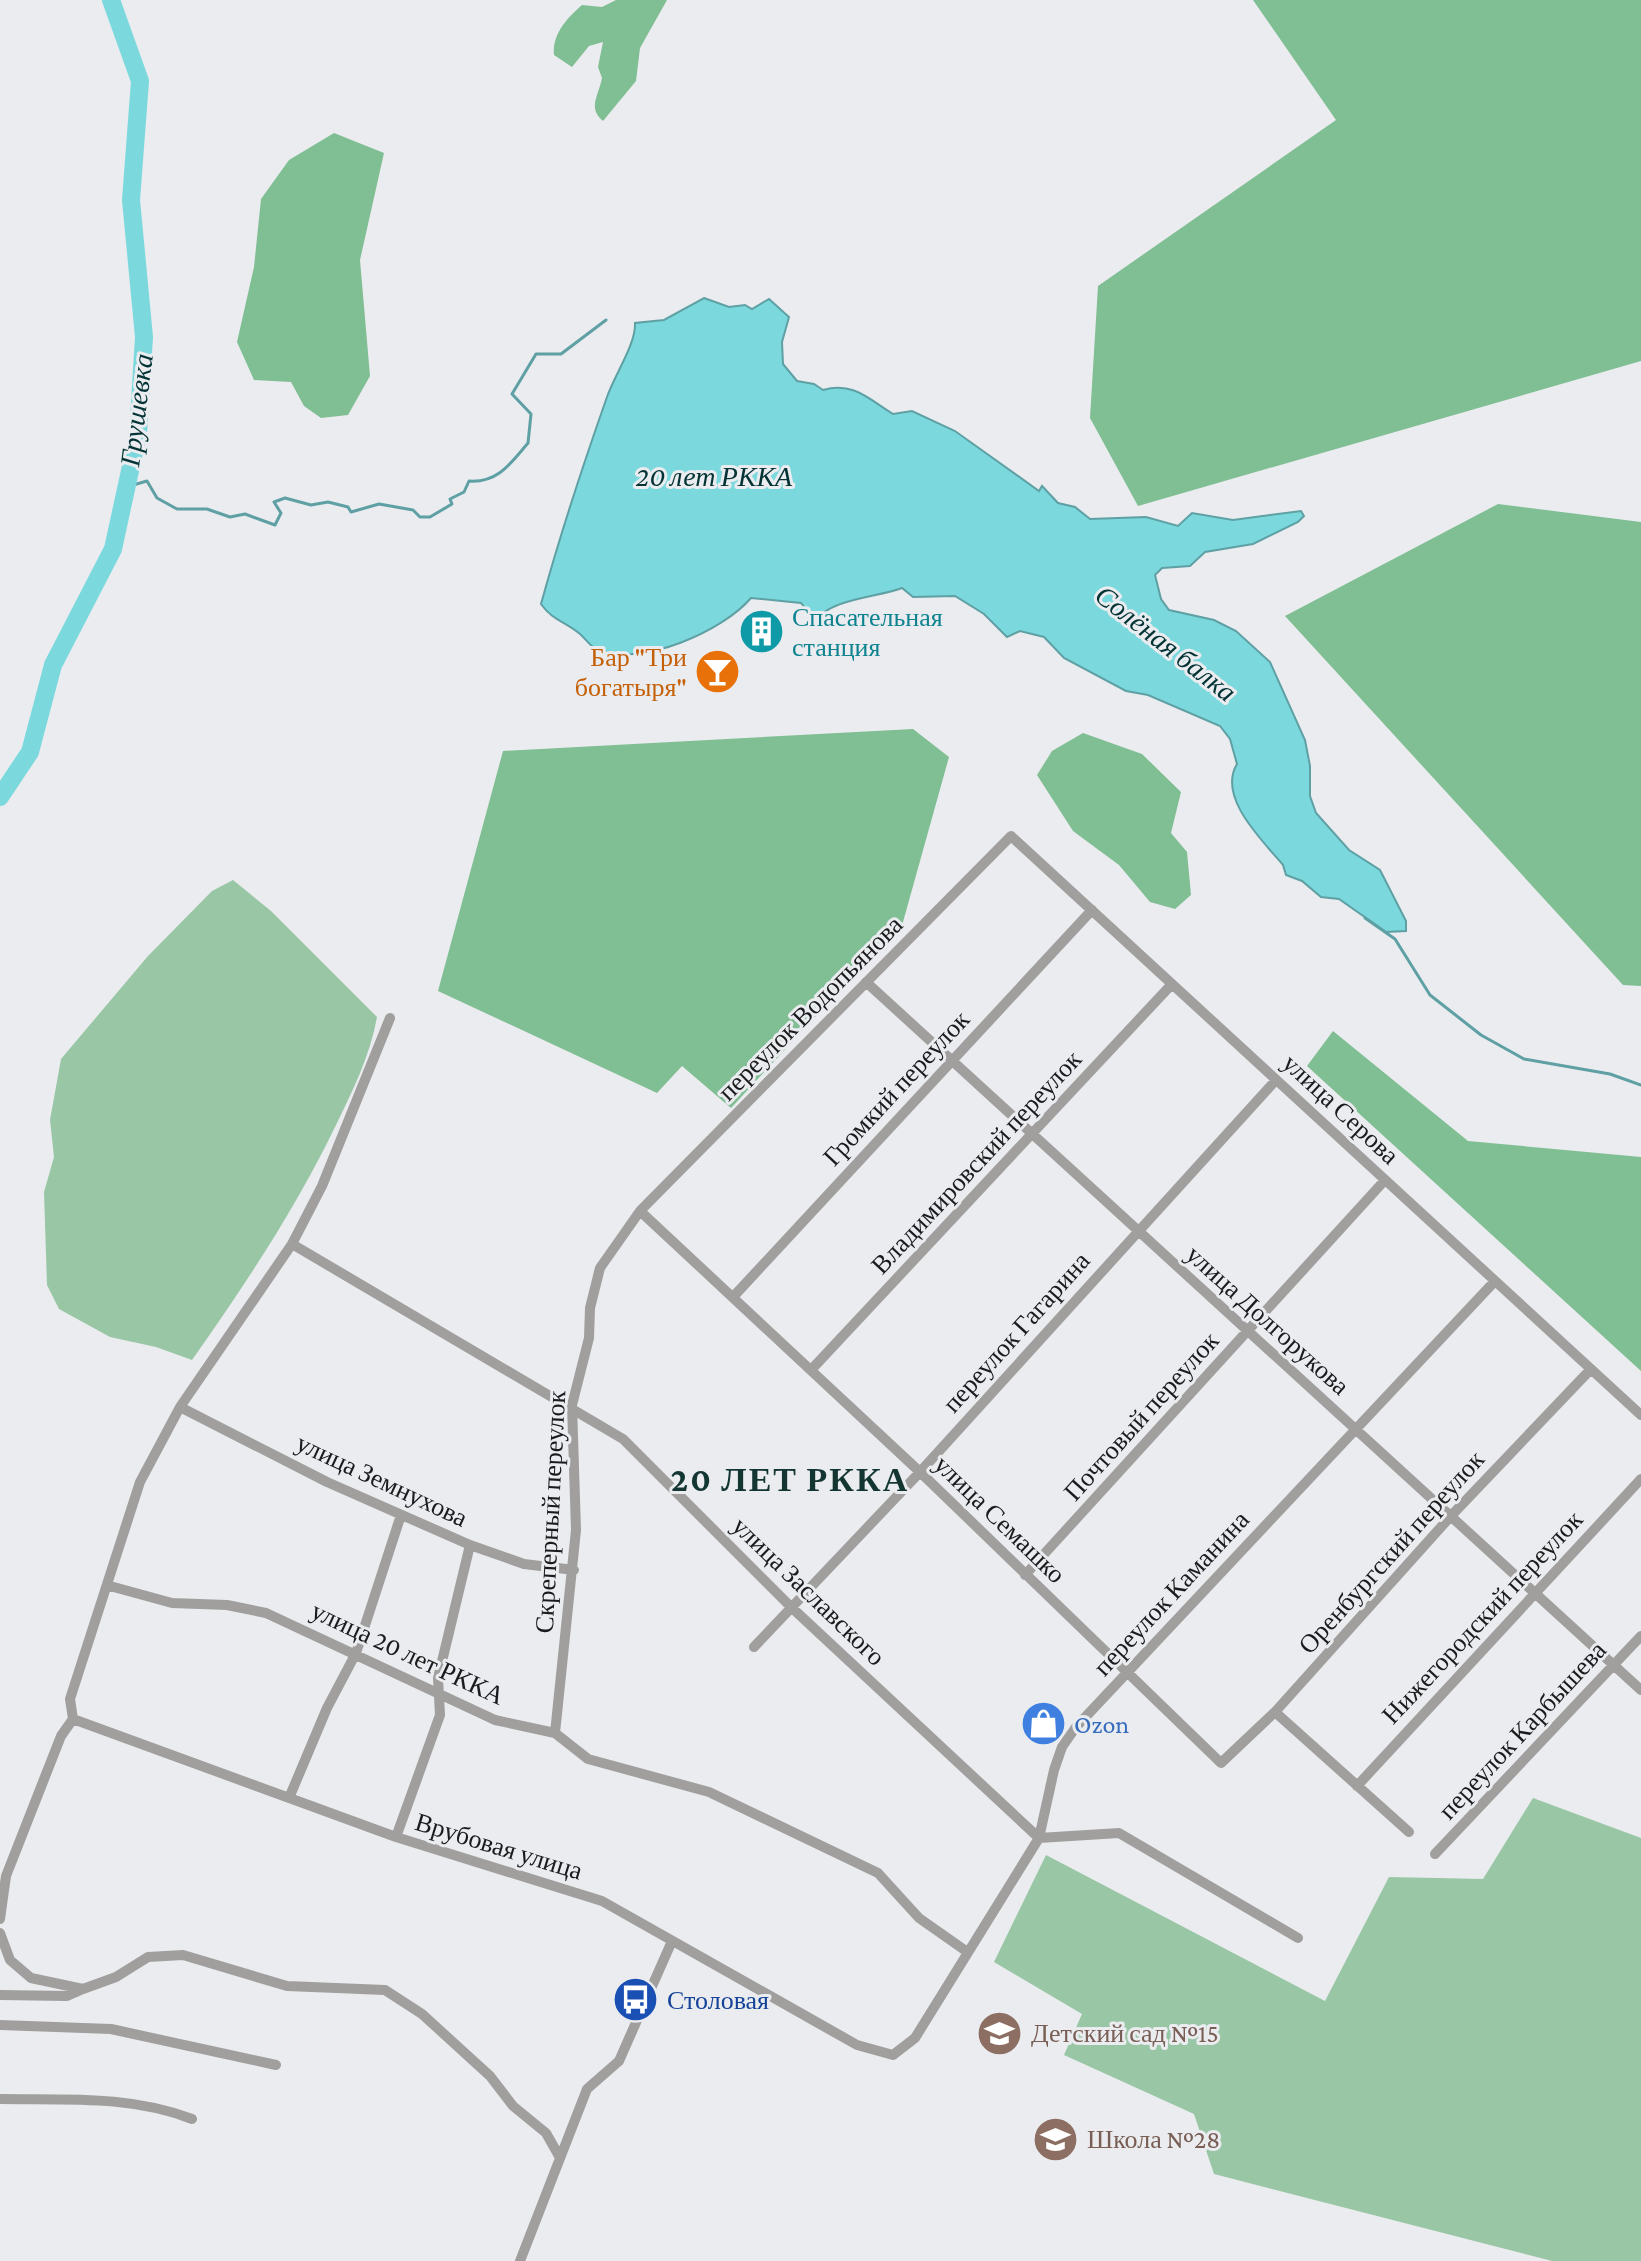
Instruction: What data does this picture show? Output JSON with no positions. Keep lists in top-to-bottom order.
{
  "streets": {
    "street": [
      "переулок Водопьянова",
      "Громкий переулок",
      "улица Серова",
      "Владимировский переулок",
      "улица Долгорукова",
      "переулок Гагарина",
      "Почтовый переулок",
      "улица Земнухова",
      "Скреперный переулок",
      "улица Семашко",
      "Оренбургский переулок",
      "улица Заславского",
      "переулок Каманина",
      "Нижегородский переулок",
      "улица 20 лет РККА",
      "переулок Карбышева",
      "Врубовая улица"
    ]
  },
  "crossings": [
    ["переулок Водопьянова", "улица Серова"],
    ["переулок Водопьянова", "улица Долгорукова"],
    ["переулок Водопьянова", "Скреперный переулок"],
    ["переулок Водопьянова", "улица Семашко"],
    ["Громкий переулок", "улица Серова"],
    ["Громкий переулок", "улица Долгорукова"],
    ["Громкий переулок", "улица Семашко"],
    ["улица Серова", "Владимировский переулок"],
    ["улица Серова", "переулок Гагарина"],
    ["улица Серова", "Почтовый переулок"],
    ["улица Серова", "Оренбургский переулок"],
    ["улица Серова", "переулок Каманина"],
    ["Владимировский переулок", "улица Долгорукова"],
    ["Владимировский переулок", "улица Семашко"],
    ["улица Долгорукова", "переулок Гагарина"],
    ["улица Долгорукова", "Почтовый переулок"],
    ["улица Долгорукова", "Оренбургский переулок"],
    ["улица Долгорукова", "переулок Каманина"],
    ["улица Долгорукова", "Нижегородский переулок"],
    ["улица Долгорукова", "переулок Карбышева"],
    ["переулок Гагарина", "улица Семашко"],
    ["переулок Гагарина", "улица Заславского"],
    ["Почтовый переулок", "улица Семашко"],
    ["улица Земнухова", "Скреперный переулок"],
    ["Скреперный переулок", "улица Семашко"],
    ["Скреперный переулок", "улица Заславского"],
    ["Скреперный переулок", "улица 20 лет РККА"],
    ["улица Семашко", "Оренбургский переулок"],
    ["улица Семашко", "переулок Каманина"],
    ["улица Заславского", "переулок Каманина"],
    ["переулок Каманина", "улица 20 лет РККА"],
    ["переулок Каманина", "Врубовая улица"]
  ],
  "districts": ["20 ЛЕТ РККА"],
  "water": ["Грушевка", "20 лет РККА", "Солёная балка"],
  "places": {
    "building": ["Спасательная станция"],
    "bar": ["Бар \"Три богатыря\""],
    "shop": ["Ozon"],
    "bus stop": ["Столовая"],
    "school or university": ["Детский сад №15", "Школа №28"]
  }
}
